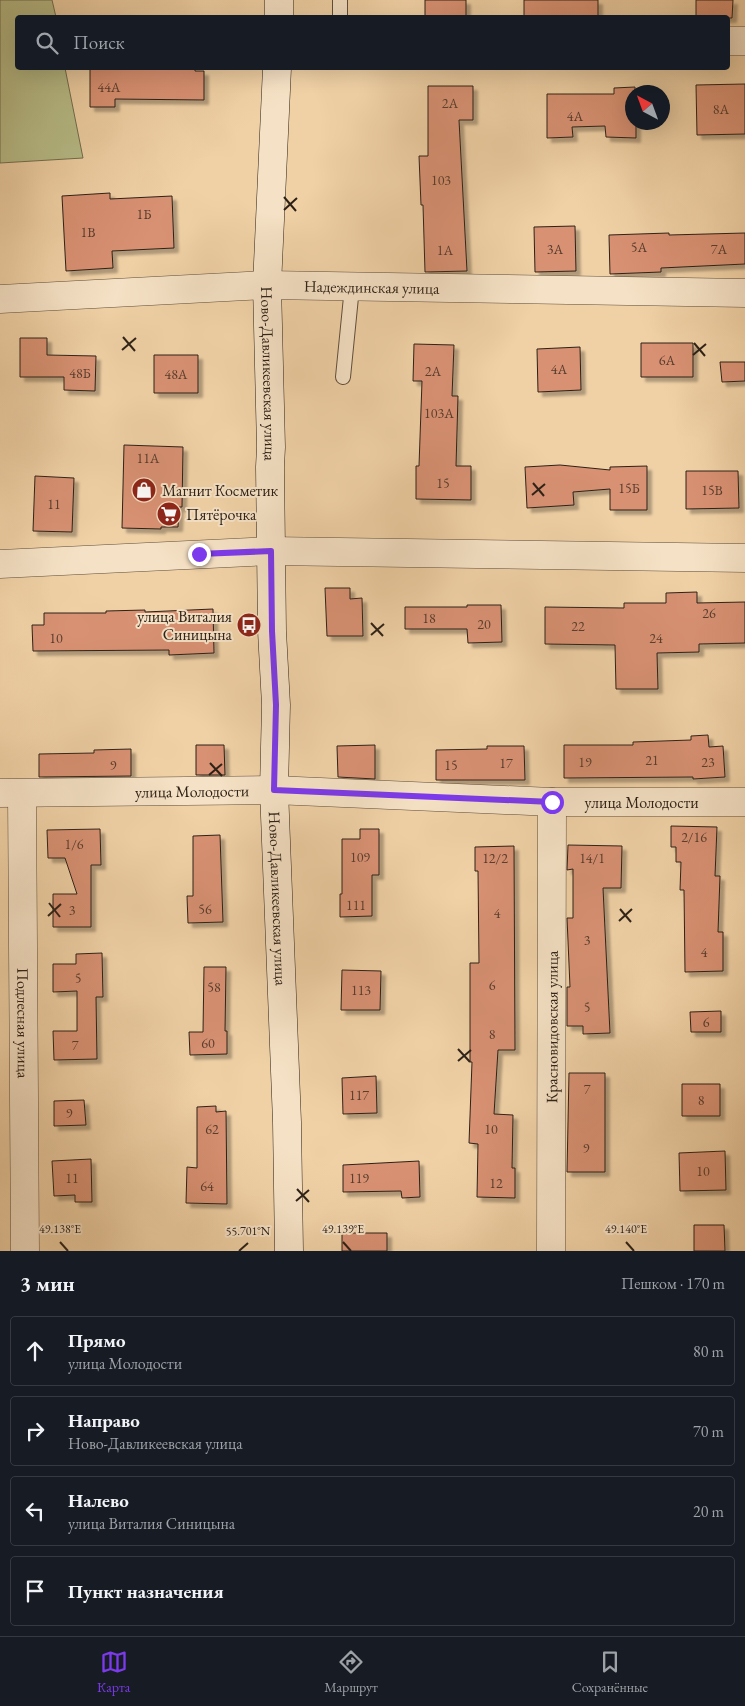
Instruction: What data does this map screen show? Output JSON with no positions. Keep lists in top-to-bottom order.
{
  "streets": {
    "street": [
      "Надеждинская улица",
      "Ново-Давликеевская улица",
      "улица Молодости",
      "Подлесная улица",
      "Красновидовская улица"
    ]
  },
  "crossings": [
    ["Надеждинская улица", "Ново-Давликеевская улица"],
    ["Ново-Давликеевская улица", "улица Молодости"],
    ["улица Молодости", "Подлесная улица"],
    ["улица Молодости", "Красновидовская улица"]
  ],
  "places": {
    "shop": ["Магнит Косметик"],
    "supermarket": ["Пятёрочка"],
    "bus stop": ["улица Виталия Синицына"]
  },
  "house_numbers": [
    "44А",
    "2А",
    "8А",
    "4А",
    "103",
    "1Б",
    "1В",
    "5А",
    "3А",
    "7А",
    "1А",
    "6А",
    "4А",
    "2А",
    "48Б",
    "48А",
    "103А",
    "11А",
    "15",
    "15Б",
    "15В",
    "11",
    "26",
    "18",
    "20",
    "22",
    "10",
    "24",
    "21",
    "19",
    "23",
    "17",
    "9",
    "15",
    "2/16",
    "1/6",
    "109",
    "12/2",
    "14/1",
    "111",
    "56",
    "3",
    "4",
    "3",
    "4",
    "5",
    "6",
    "58",
    "113",
    "5",
    "6",
    "8",
    "60",
    "7",
    "7",
    "117",
    "8",
    "9",
    "62",
    "10",
    "9",
    "10",
    "11",
    "119",
    "12",
    "64"
  ],
  "north": "top left",
  "page": {
    "search": "Поиск",
    "heading": ["3 мин", "Пешком · 170 m"],
    "list": [
      ["Прямо", "улица Молодости", "80 m"],
      ["Направо", "Ново-Давликеевская улица", "70 m"],
      ["Налево", "улица Виталия Синицына", "20 m"],
      "Пункт назначения"
    ],
    "nav": ["Карта", "Маршрут", "Сохранённые"]
  },
  "coordinates": [
    "49.139°E",
    "49.140°E",
    "49.138°E",
    "55.701°N"
  ]
}
